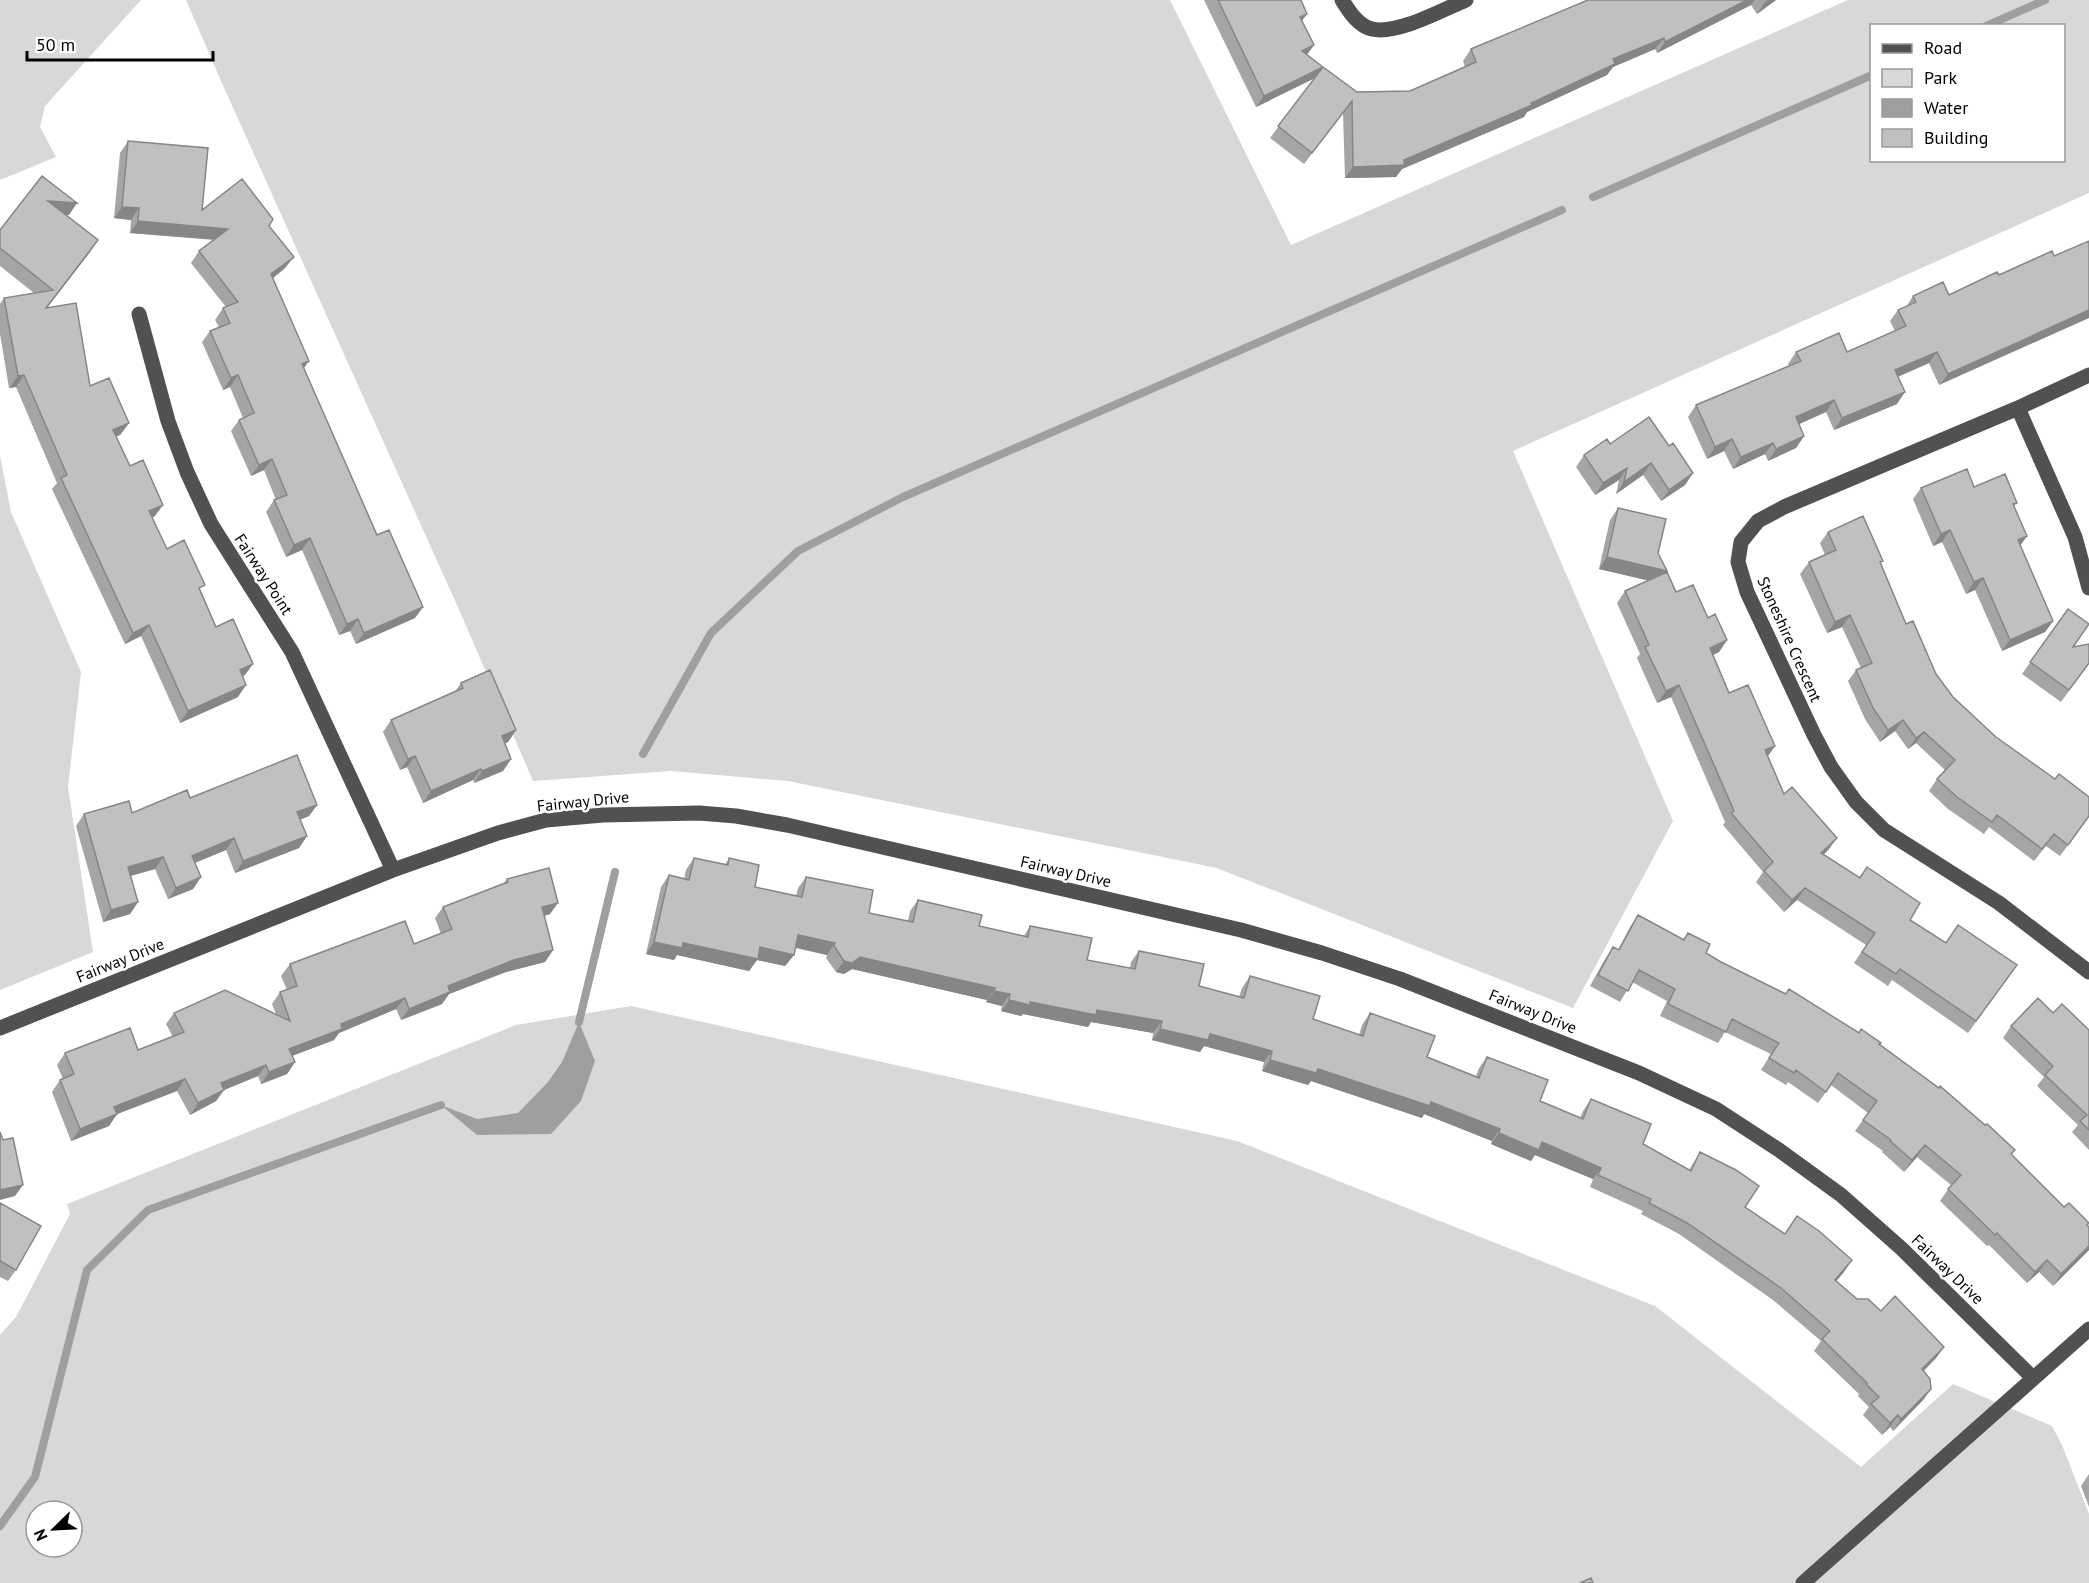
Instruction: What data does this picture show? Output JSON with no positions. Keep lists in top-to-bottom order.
{
  "streets": {
    "street": ["Fairway Point", "Stoneshire Crescent", "Fairway Drive"]
  },
  "crossings": [
    ["Fairway Point", "Fairway Drive"]
  ],
  "legend": [
    "Road",
    "Park",
    "Water",
    "Building"
  ],
  "scale_bar": "50 m",
  "north": "bottom left"
}
